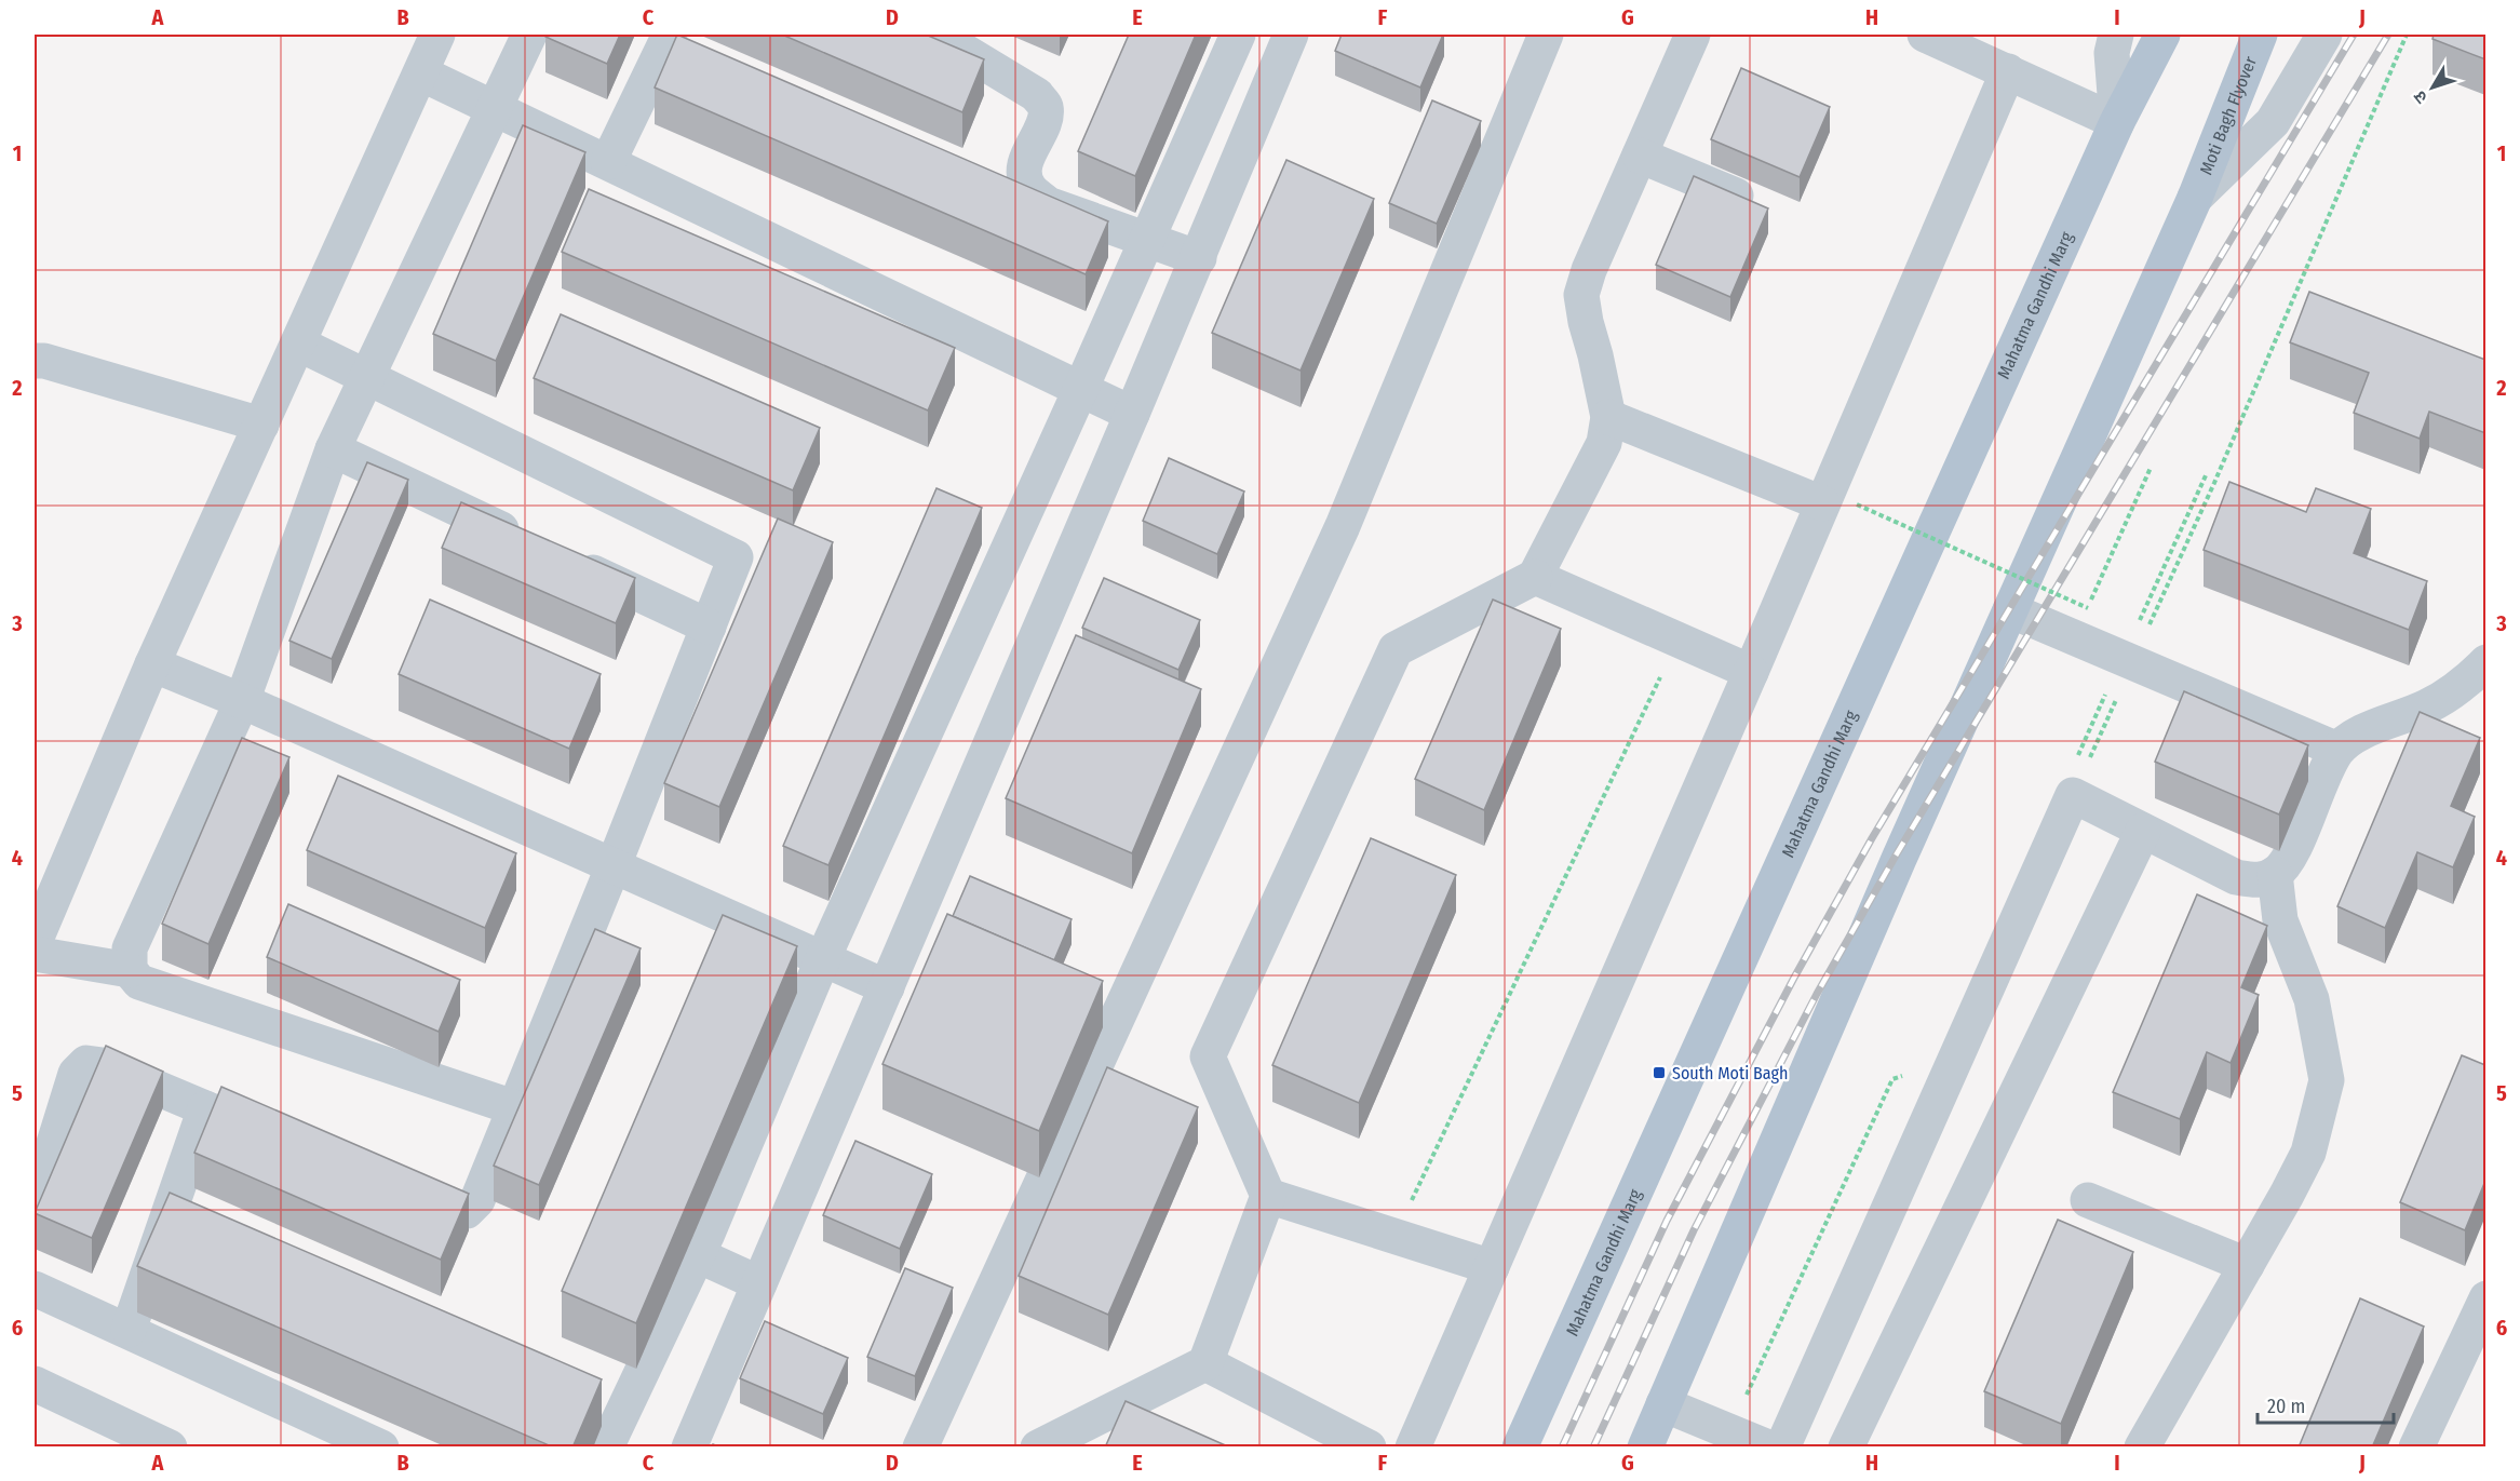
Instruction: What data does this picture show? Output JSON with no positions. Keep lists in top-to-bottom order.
{
  "streets": {
    "main road": ["Moti Bagh Flyover", "Mahatma Gandhi Marg"]
  },
  "places": {
    "transit": ["South Moti Bagh"]
  },
  "scale_bar": "20 m",
  "north": "bottom left",
  "grid": {
    "columns": [
      "A",
      "B",
      "C",
      "D",
      "E",
      "F",
      "G",
      "H",
      "I",
      "J"
    ],
    "rows": [
      "1",
      "2",
      "3",
      "4",
      "5",
      "6"
    ]
  }
}
